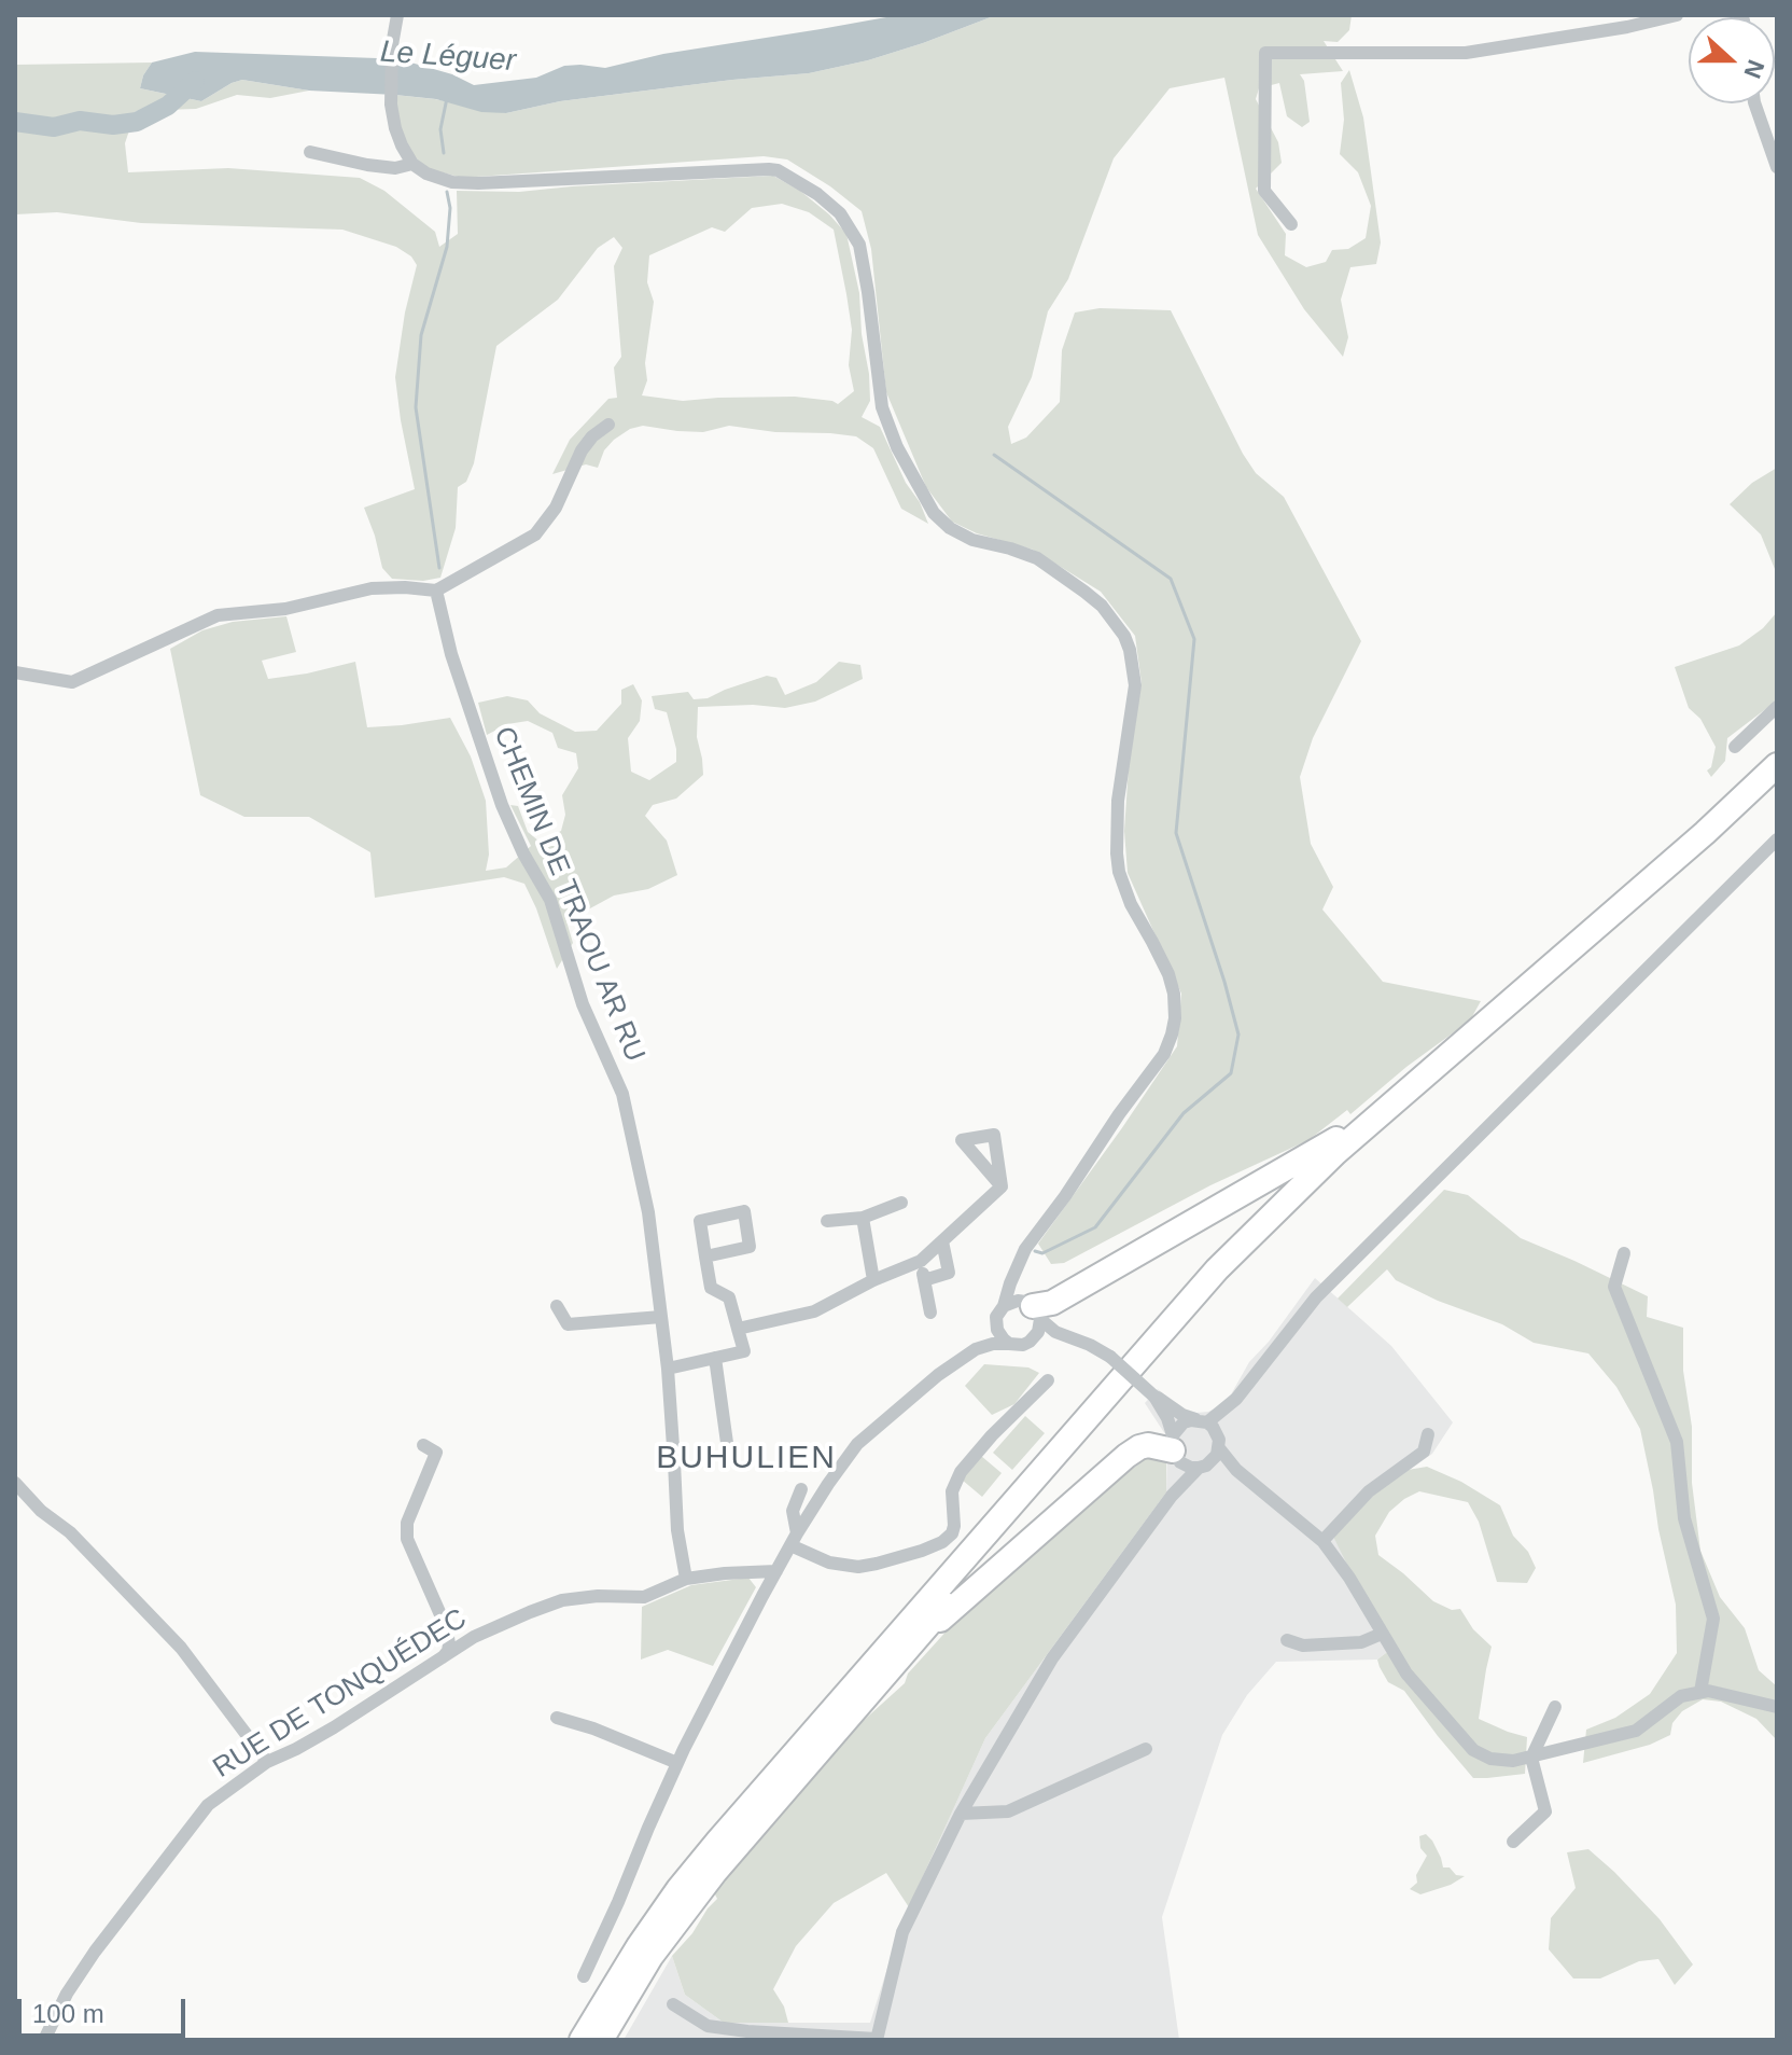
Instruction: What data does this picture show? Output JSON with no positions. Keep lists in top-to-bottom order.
{
  "streets": {
    "street": ["CHEMIN DE TRAOU AR RU", "RUE DE TONQUÉDEC"]
  },
  "crossings": [
    ["CHEMIN DE TRAOU AR RU", "RUE DE TONQUÉDEC"]
  ],
  "districts": ["BUHULIEN"],
  "water": ["Le Léguer"],
  "scale_bar": "100 m",
  "north": "right"
}
